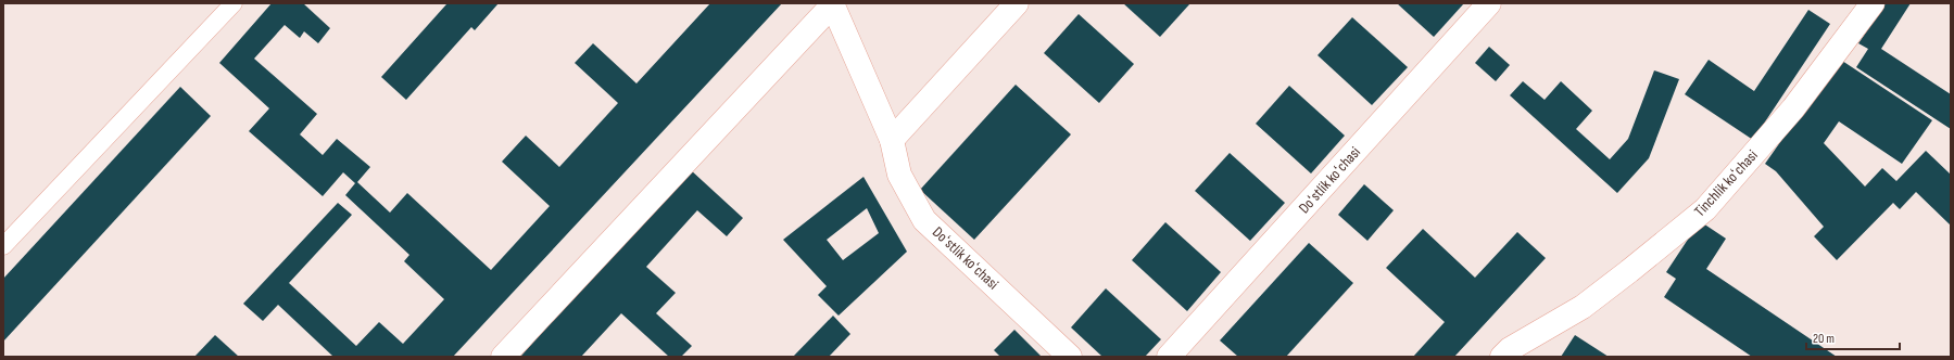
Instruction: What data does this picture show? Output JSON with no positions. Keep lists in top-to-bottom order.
{
  "streets": {
    "street": ["Doʻstlik koʻchasi", "Tinchlik koʻchasi"]
  },
  "scale_bar": "20 m"
}
